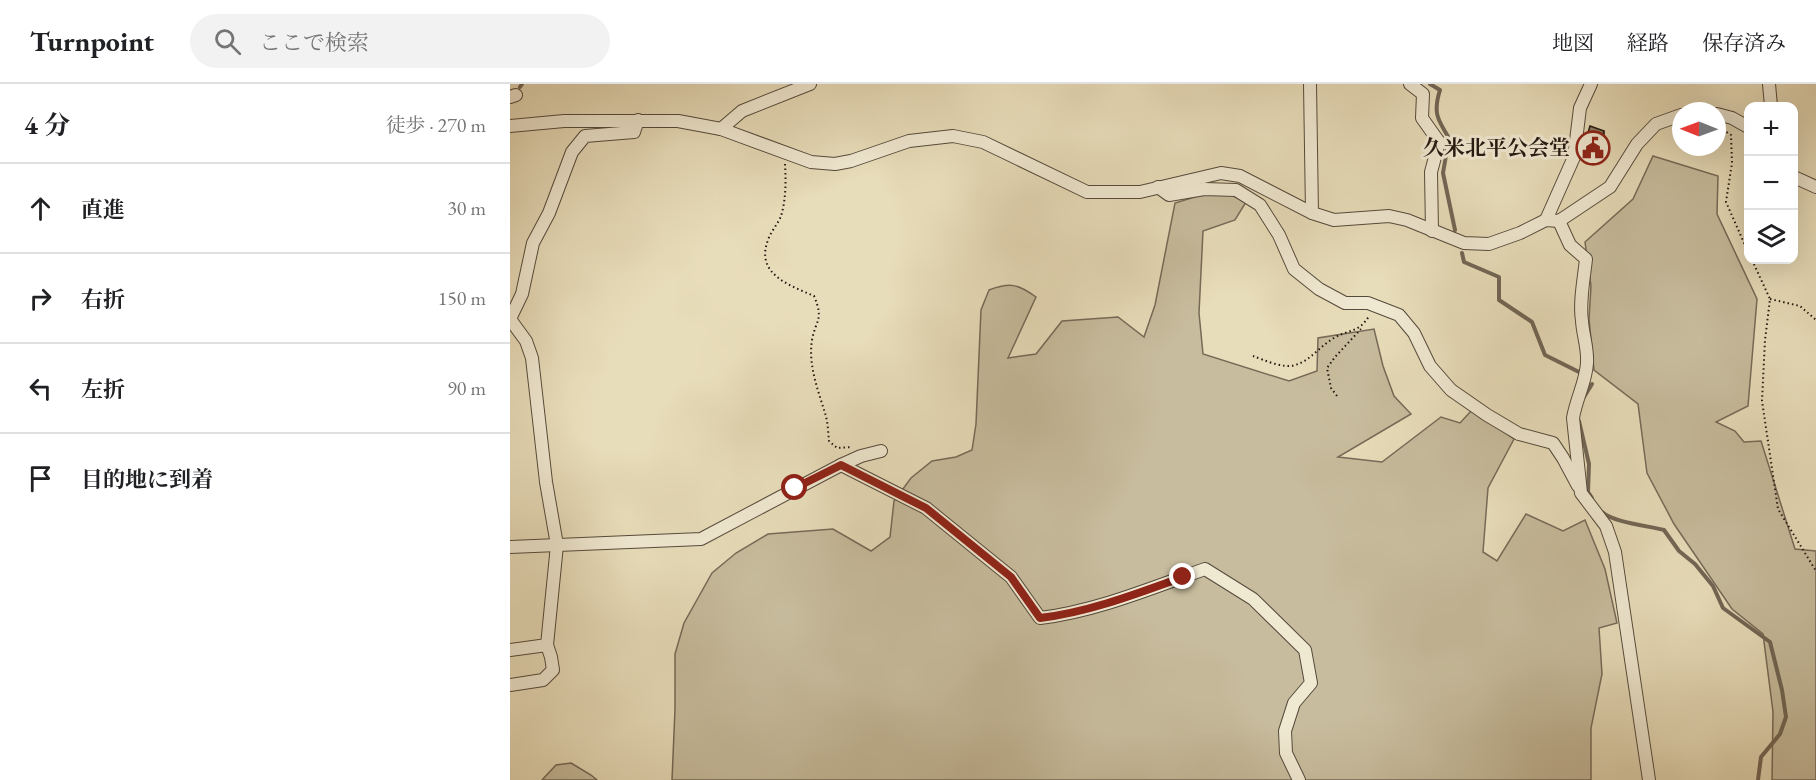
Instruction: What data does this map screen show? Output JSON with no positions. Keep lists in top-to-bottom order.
{
  "places": {
    "public building": ["久米北平公会堂"]
  },
  "north": "left",
  "page": {
    "header": "Turnpoint",
    "search": "ここで検索",
    "nav": ["地図", "経路", "保存済み"],
    "heading": ["4 分", "徒歩 · 270 m"],
    "map_buttons": ["+", "−"],
    "list": [
      ["直進", "30 m"],
      ["右折", "150 m"],
      ["左折", "90 m"],
      "目的地に到着"
    ]
  }
}
